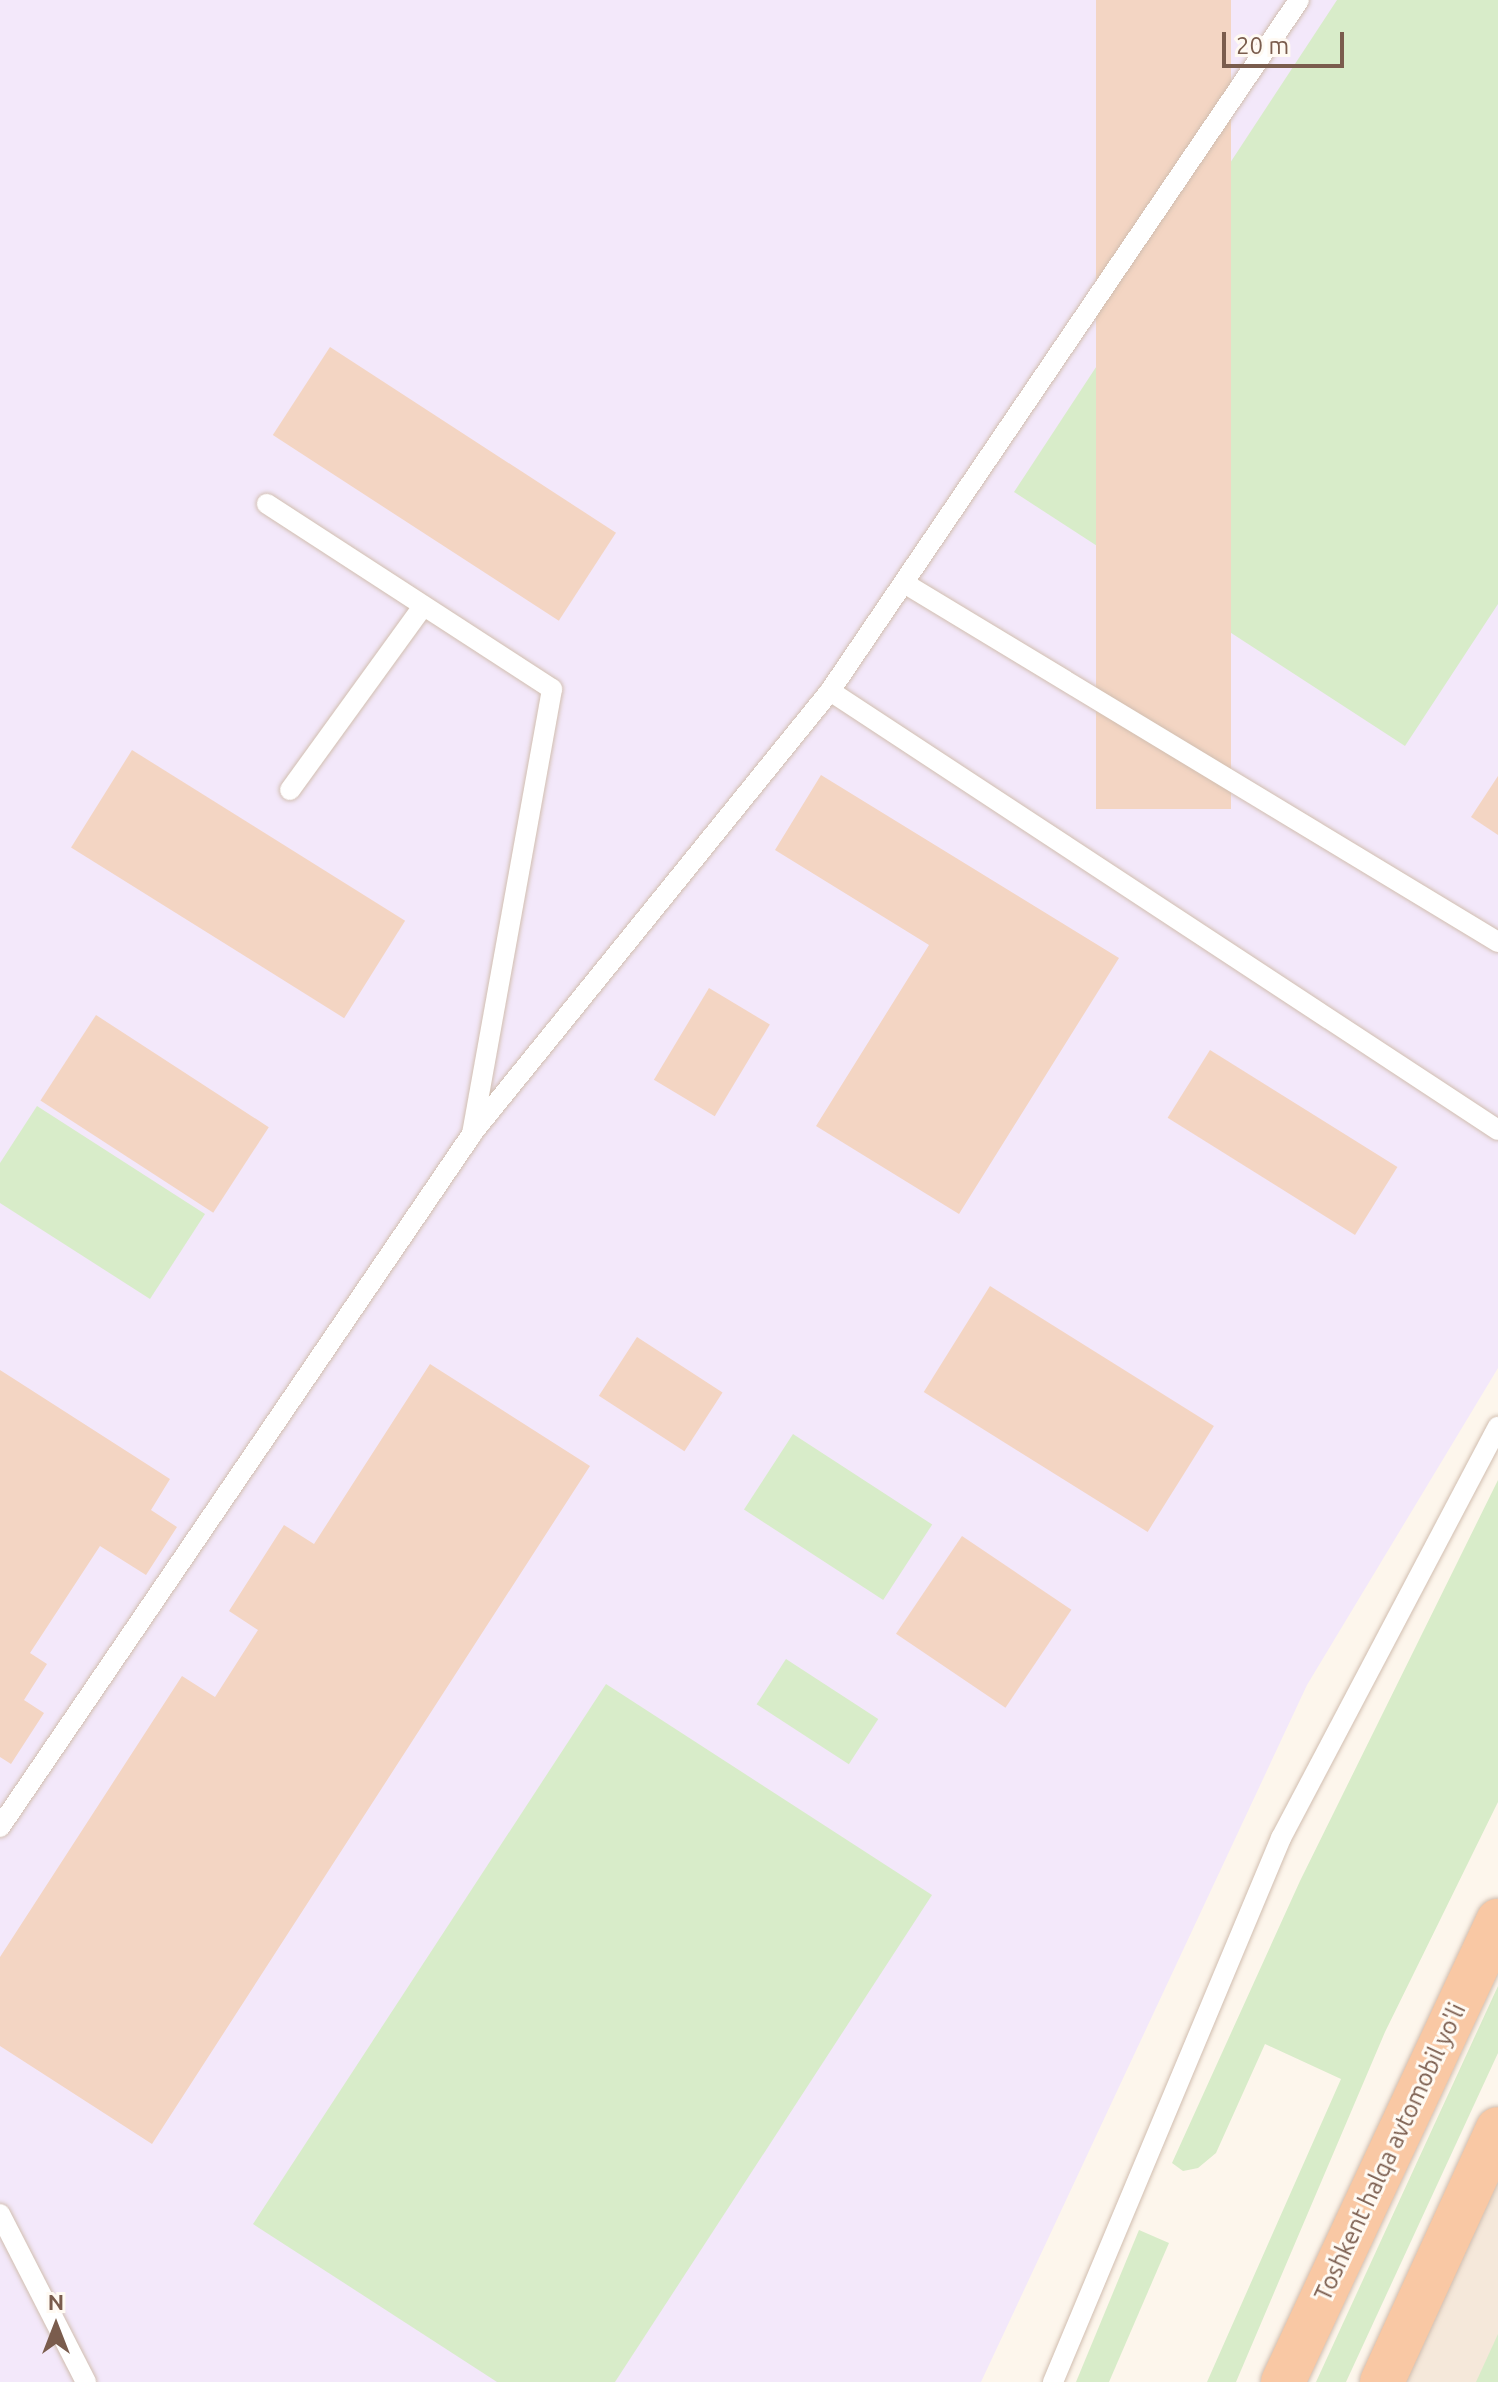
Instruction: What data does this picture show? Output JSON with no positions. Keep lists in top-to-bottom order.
{
  "streets": {
    "highway": ["Toshkent halqa avtomobil yo'li"]
  },
  "scale_bar": "20 m",
  "north": "top"
}
